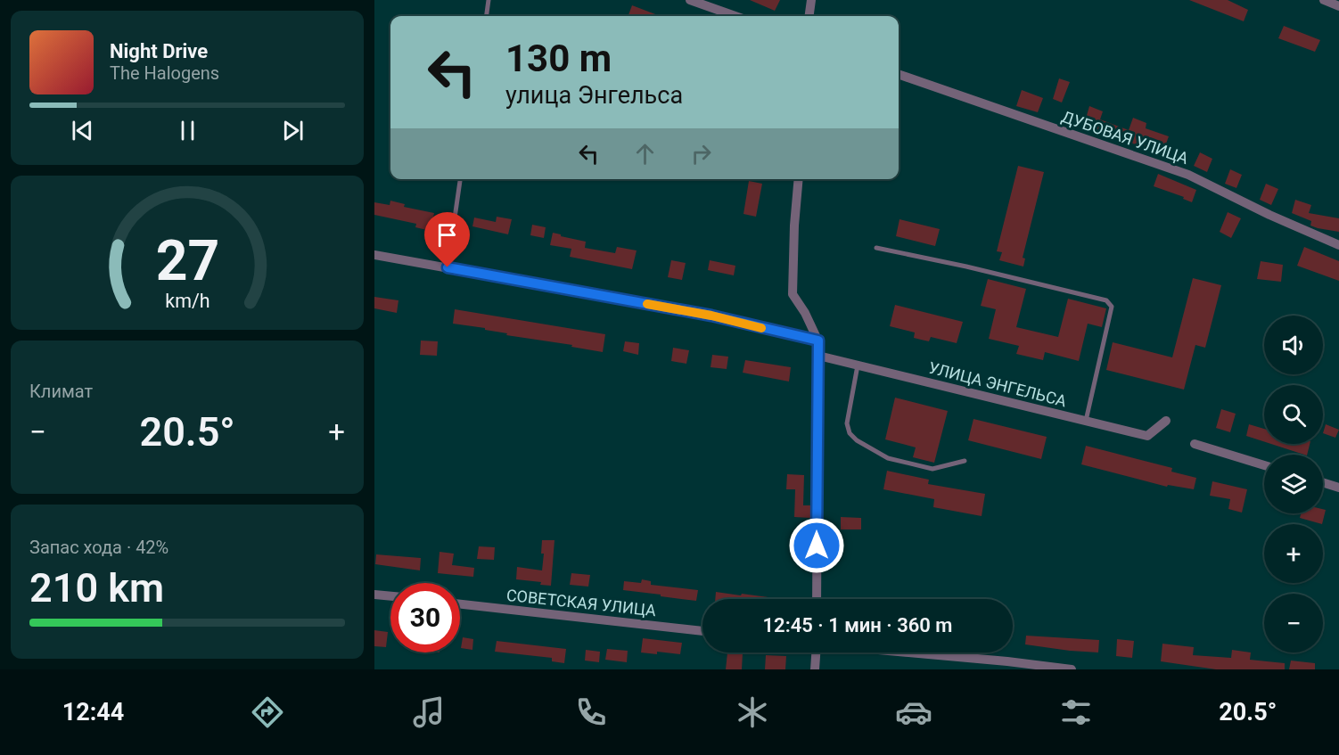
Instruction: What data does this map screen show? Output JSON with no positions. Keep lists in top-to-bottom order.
{
  "streets": {
    "street": ["ДУБОВАЯ УЛИЦА", "УЛИЦА ЭНГЕЛЬСА", "СОВЕТСКАЯ УЛИЦА"]
  },
  "page": {
    "turn": ["130 m", "улица Энгельса"],
    "song": ["Night Drive", "The Halogens"],
    "map_buttons": ["+", "−"],
    "tile": [
      "Климат",
      ["Запас хода · 42%", "210 km"]
    ],
    "heat": ["−", "20.5°", "+"],
    "limit": "30",
    "trip": "12:45 · 1 мин · 360 m",
    "tabs": ["12:44", "20.5°"],
    "gauge": ["27", "km/h"]
  }
}
